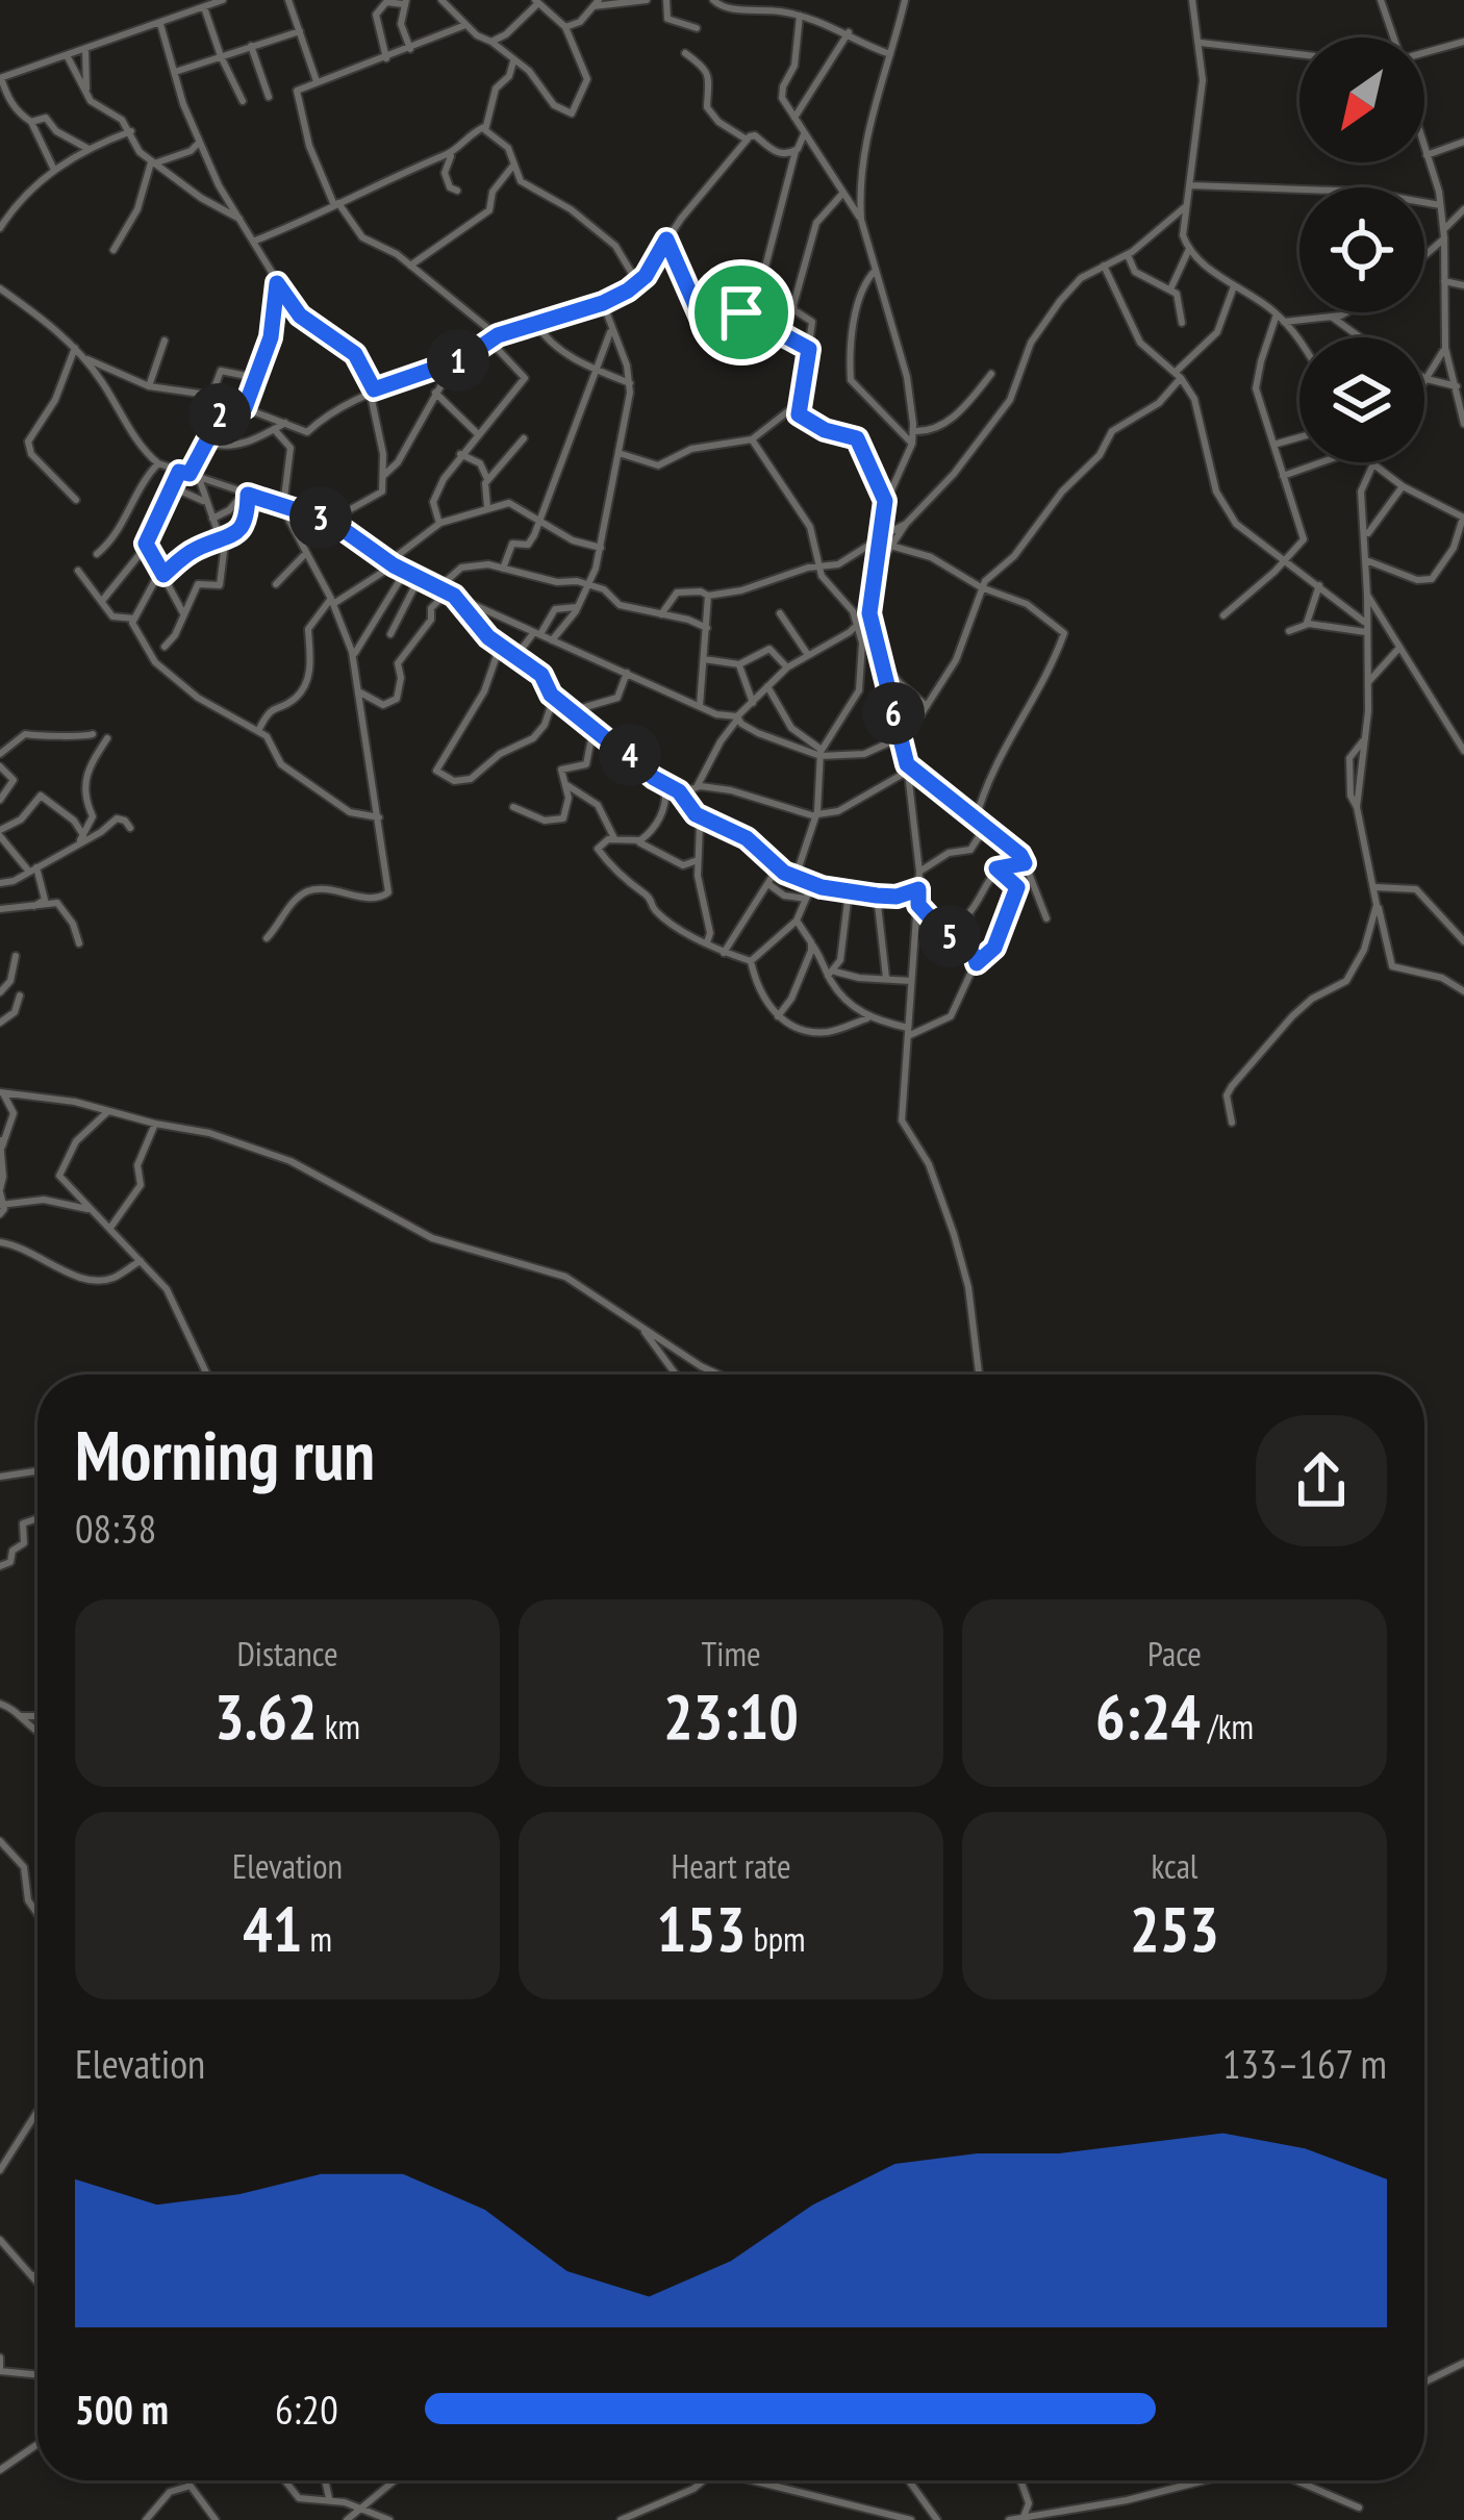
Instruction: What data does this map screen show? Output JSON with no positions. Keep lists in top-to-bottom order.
{
  "north": "bottom left",
  "page": {
    "pins": [
      "1",
      "2",
      "3",
      "6",
      "4",
      "5"
    ],
    "heading": ["Morning run", "08:38"],
    "stats": [
      ["Distance", "3.62 km"],
      ["Time", "23:10"],
      ["Pace", "6:24 /km"],
      ["Elevation", "41 m"],
      ["Heart rate", "153 bpm"],
      ["kcal", "253"]
    ],
    "chart": ["Elevation", "133–167 m"],
    "list": [
      {
        "name": "500 m",
        "note": "6:20"
      }
    ]
  }
}
